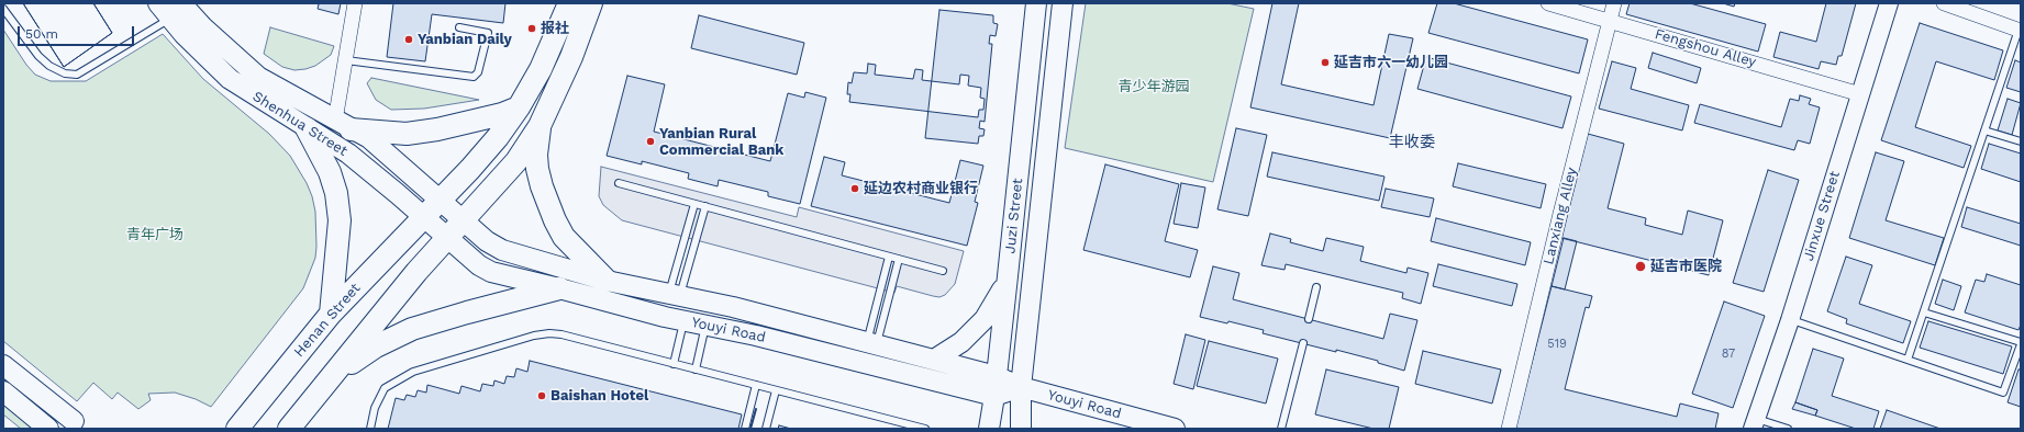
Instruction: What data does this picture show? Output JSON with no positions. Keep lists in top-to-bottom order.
{
  "streets": {
    "main road": [
      "Shenhua Street",
      "Juzi Street",
      "Henan Street",
      "Youyi Road"
    ],
    "street": ["Fengshou Alley", "Lanxiang Alley", "Jinxue Street"]
  },
  "crossings": [
    ["Fengshou Alley", "Lanxiang Alley"],
    ["Fengshou Alley", "Jinxue Street"],
    ["Shenhua Street", "Henan Street"],
    ["Shenhua Street", "Youyi Road"],
    ["Juzi Street", "Youyi Road"]
  ],
  "districts": ["丰收委"],
  "parks": ["青少年游园", "青年广场"],
  "places": [
    "报社",
    "Yanbian Daily",
    "延吉市六一幼儿园",
    "Yanbian Rural Commercial Bank",
    "延边农村商业银行",
    "延吉市医院",
    "Baishan Hotel"
  ],
  "house_numbers": ["519", "87"],
  "scale_bar": "50 m"
}
